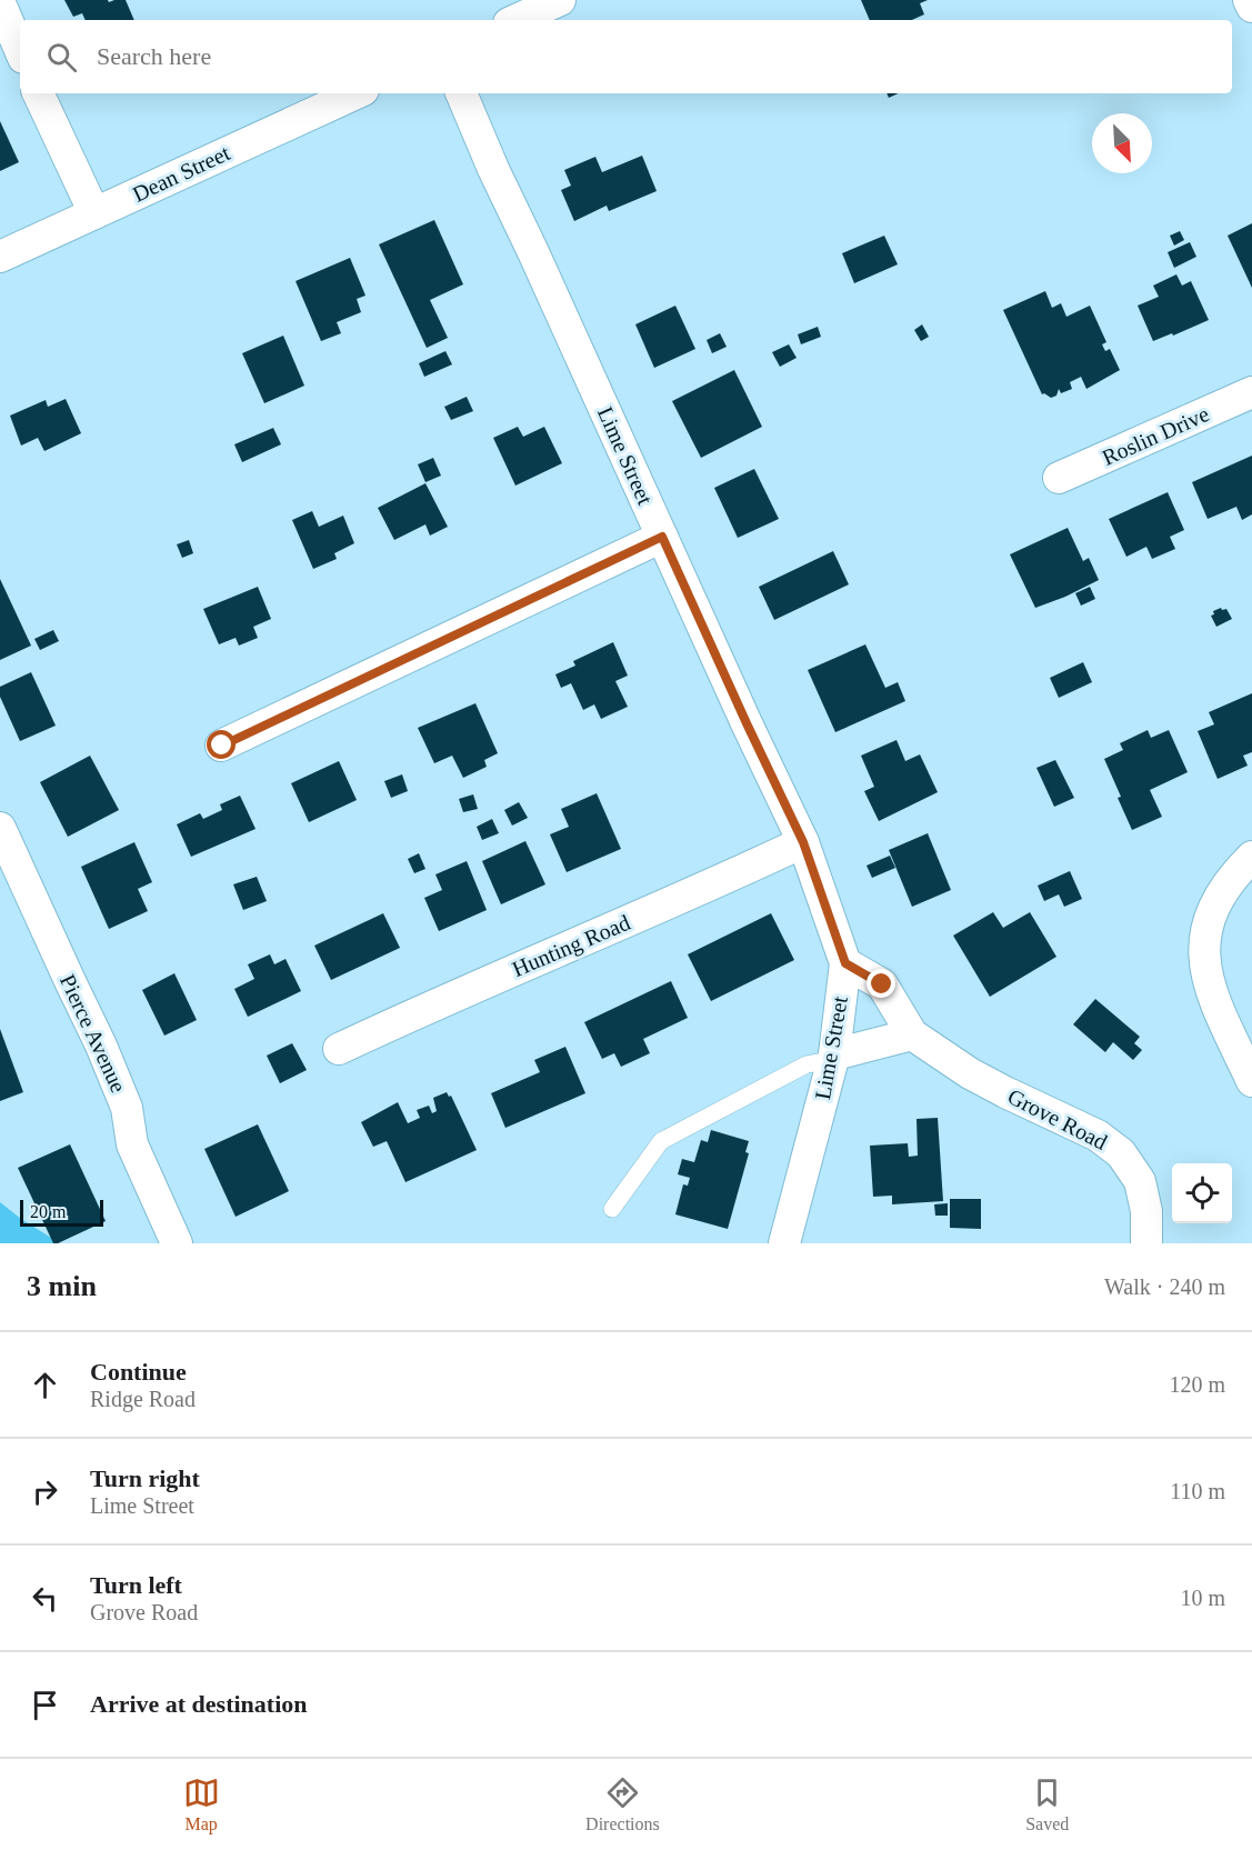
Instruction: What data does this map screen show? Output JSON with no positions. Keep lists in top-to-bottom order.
{
  "streets": {
    "street": [
      "Dean Street",
      "Roslin Drive",
      "Lime Street",
      "Hunting Road",
      "Pierce Avenue",
      "Grove Road"
    ]
  },
  "crossings": [
    ["Lime Street", "Hunting Road"],
    ["Lime Street", "Grove Road"]
  ],
  "scale_bar": "20 m",
  "north": "bottom right",
  "page": {
    "search": "Search here",
    "scale": "20 m",
    "heading": ["3 min", "Walk · 240 m"],
    "list": [
      ["Continue", "Ridge Road", "120 m"],
      ["Turn right", "Lime Street", "110 m"],
      ["Turn left", "Grove Road", "10 m"],
      "Arrive at destination"
    ],
    "nav": ["Map", "Directions", "Saved"]
  }
}
